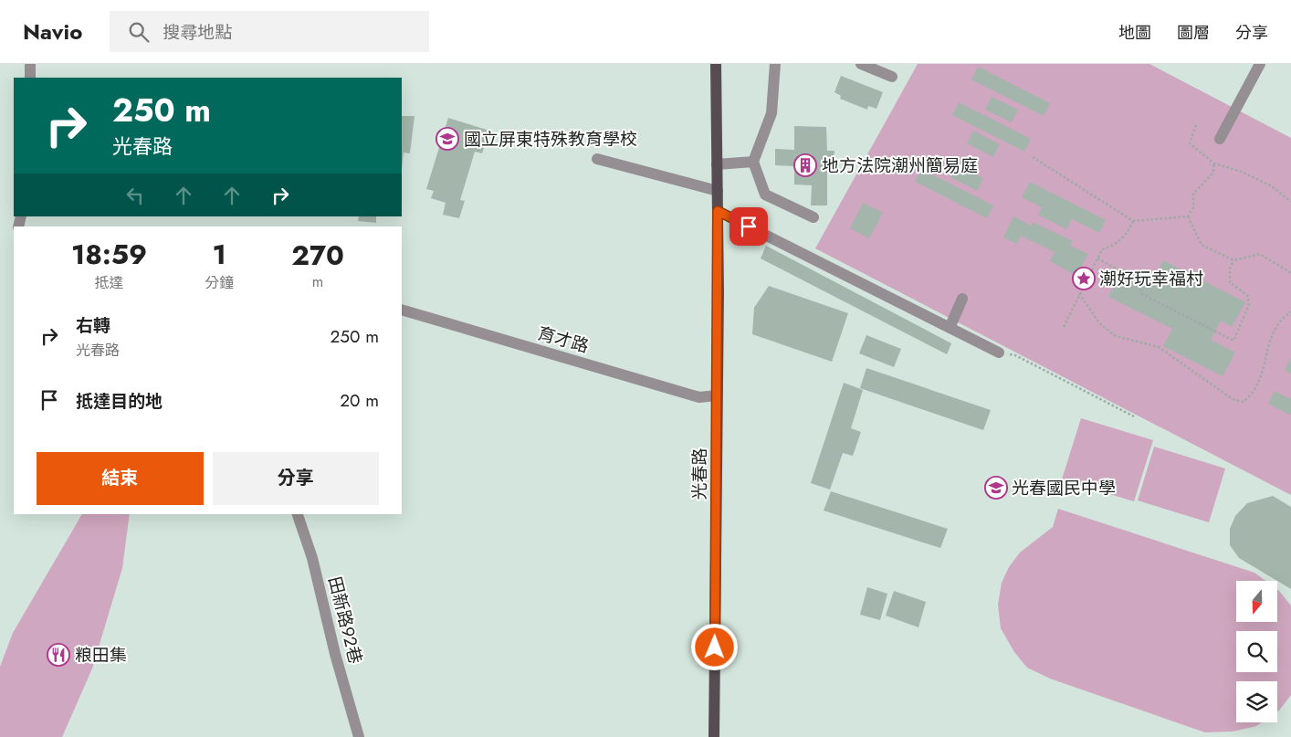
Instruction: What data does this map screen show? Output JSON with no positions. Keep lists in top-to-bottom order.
{
  "streets": {
    "main road": ["光春路"],
    "street": ["育才路", "田新路92巷"]
  },
  "crossings": [
    ["育才路", "光春路"]
  ],
  "places": {
    "school or university": ["國立屏東特殊教育學校", "光春國民中學"],
    "building": ["地方法院潮州簡易庭"],
    "place": ["潮好玩幸福村"],
    "restaurant": ["粮田集"]
  },
  "north": "bottom",
  "page": {
    "header": "Navio",
    "search": "搜尋地點",
    "nav": ["地圖", "圖層", "分享"],
    "turn": ["250 m", "光春路"],
    "eta": [
      "18:59",
      "抵達",
      "1",
      "分鐘",
      "270",
      "m"
    ],
    "list": [
      {
        "name": "右轉",
        "note": "光春路",
        "value": "250 m"
      },
      {
        "name": "抵達目的地",
        "value": "20 m"
      }
    ],
    "buttons": ["結束", "分享"]
  }
}
